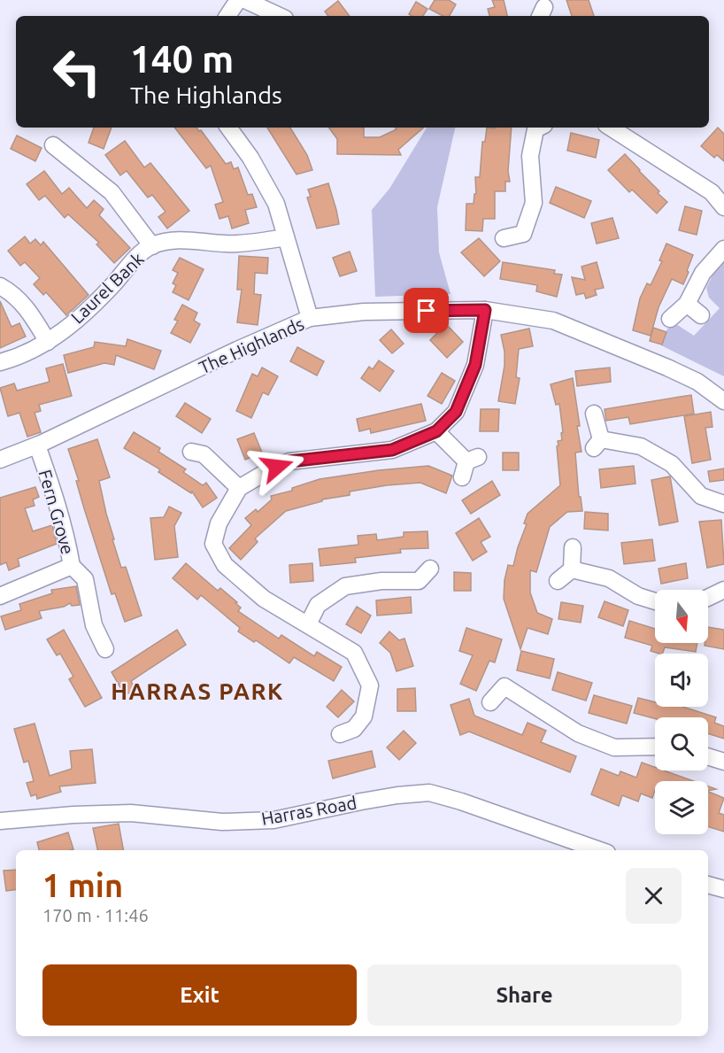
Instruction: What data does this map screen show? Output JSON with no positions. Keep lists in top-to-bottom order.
{
  "streets": {
    "street": [
      "Laurel Bank",
      "The Highlands",
      "Fern Grove",
      "Harras Road"
    ]
  },
  "crossings": [
    ["The Highlands", "Fern Grove"]
  ],
  "districts": ["HARRAS PARK"],
  "north": "bottom",
  "page": {
    "turn": ["140 m", "The Highlands"],
    "heading": ["1 min", "170 m · 11:46"],
    "buttons": ["Exit", "Share"]
  }
}
